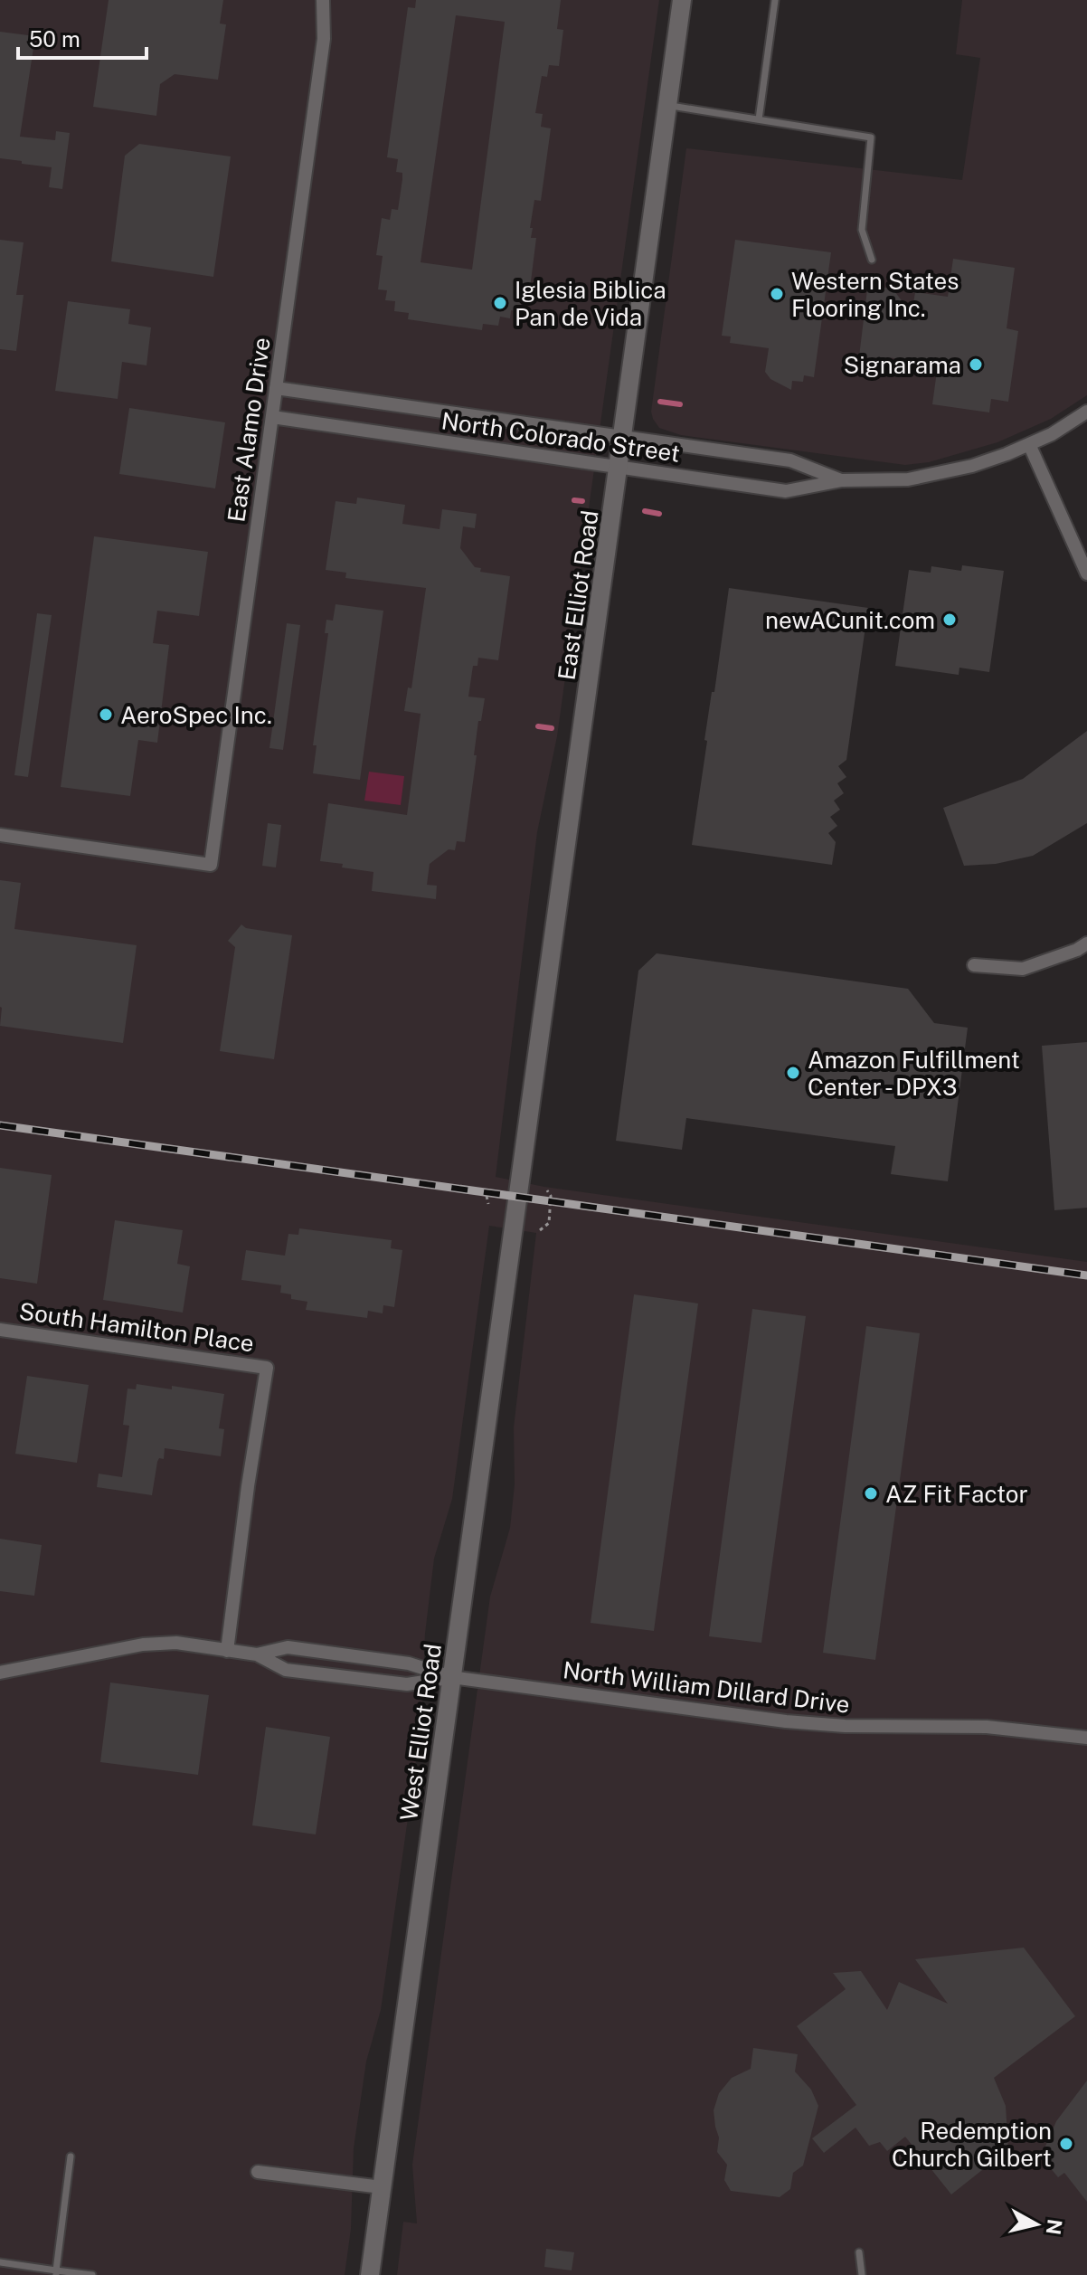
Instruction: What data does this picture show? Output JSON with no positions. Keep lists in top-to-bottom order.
{
  "streets": {
    "main road": ["East Elliot Road", "West Elliot Road"],
    "street": [
      "East Alamo Drive",
      "North Colorado Street",
      "South Hamilton Place",
      "North William Dillard Drive"
    ]
  },
  "crossings": [
    ["East Alamo Drive", "North Colorado Street"],
    ["North Colorado Street", "East Elliot Road"],
    ["East Elliot Road", "West Elliot Road"],
    ["North William Dillard Drive", "West Elliot Road"]
  ],
  "places": [
    "Western States Flooring Inc.",
    "Iglesia Biblica Pan de Vida",
    "Signarama",
    "newACunit.com",
    "AeroSpec Inc.",
    "Amazon Fulfillment Center - DPX3",
    "AZ Fit Factor",
    "Redemption Church Gilbert"
  ],
  "scale_bar": "50 m",
  "north": "right"
}
